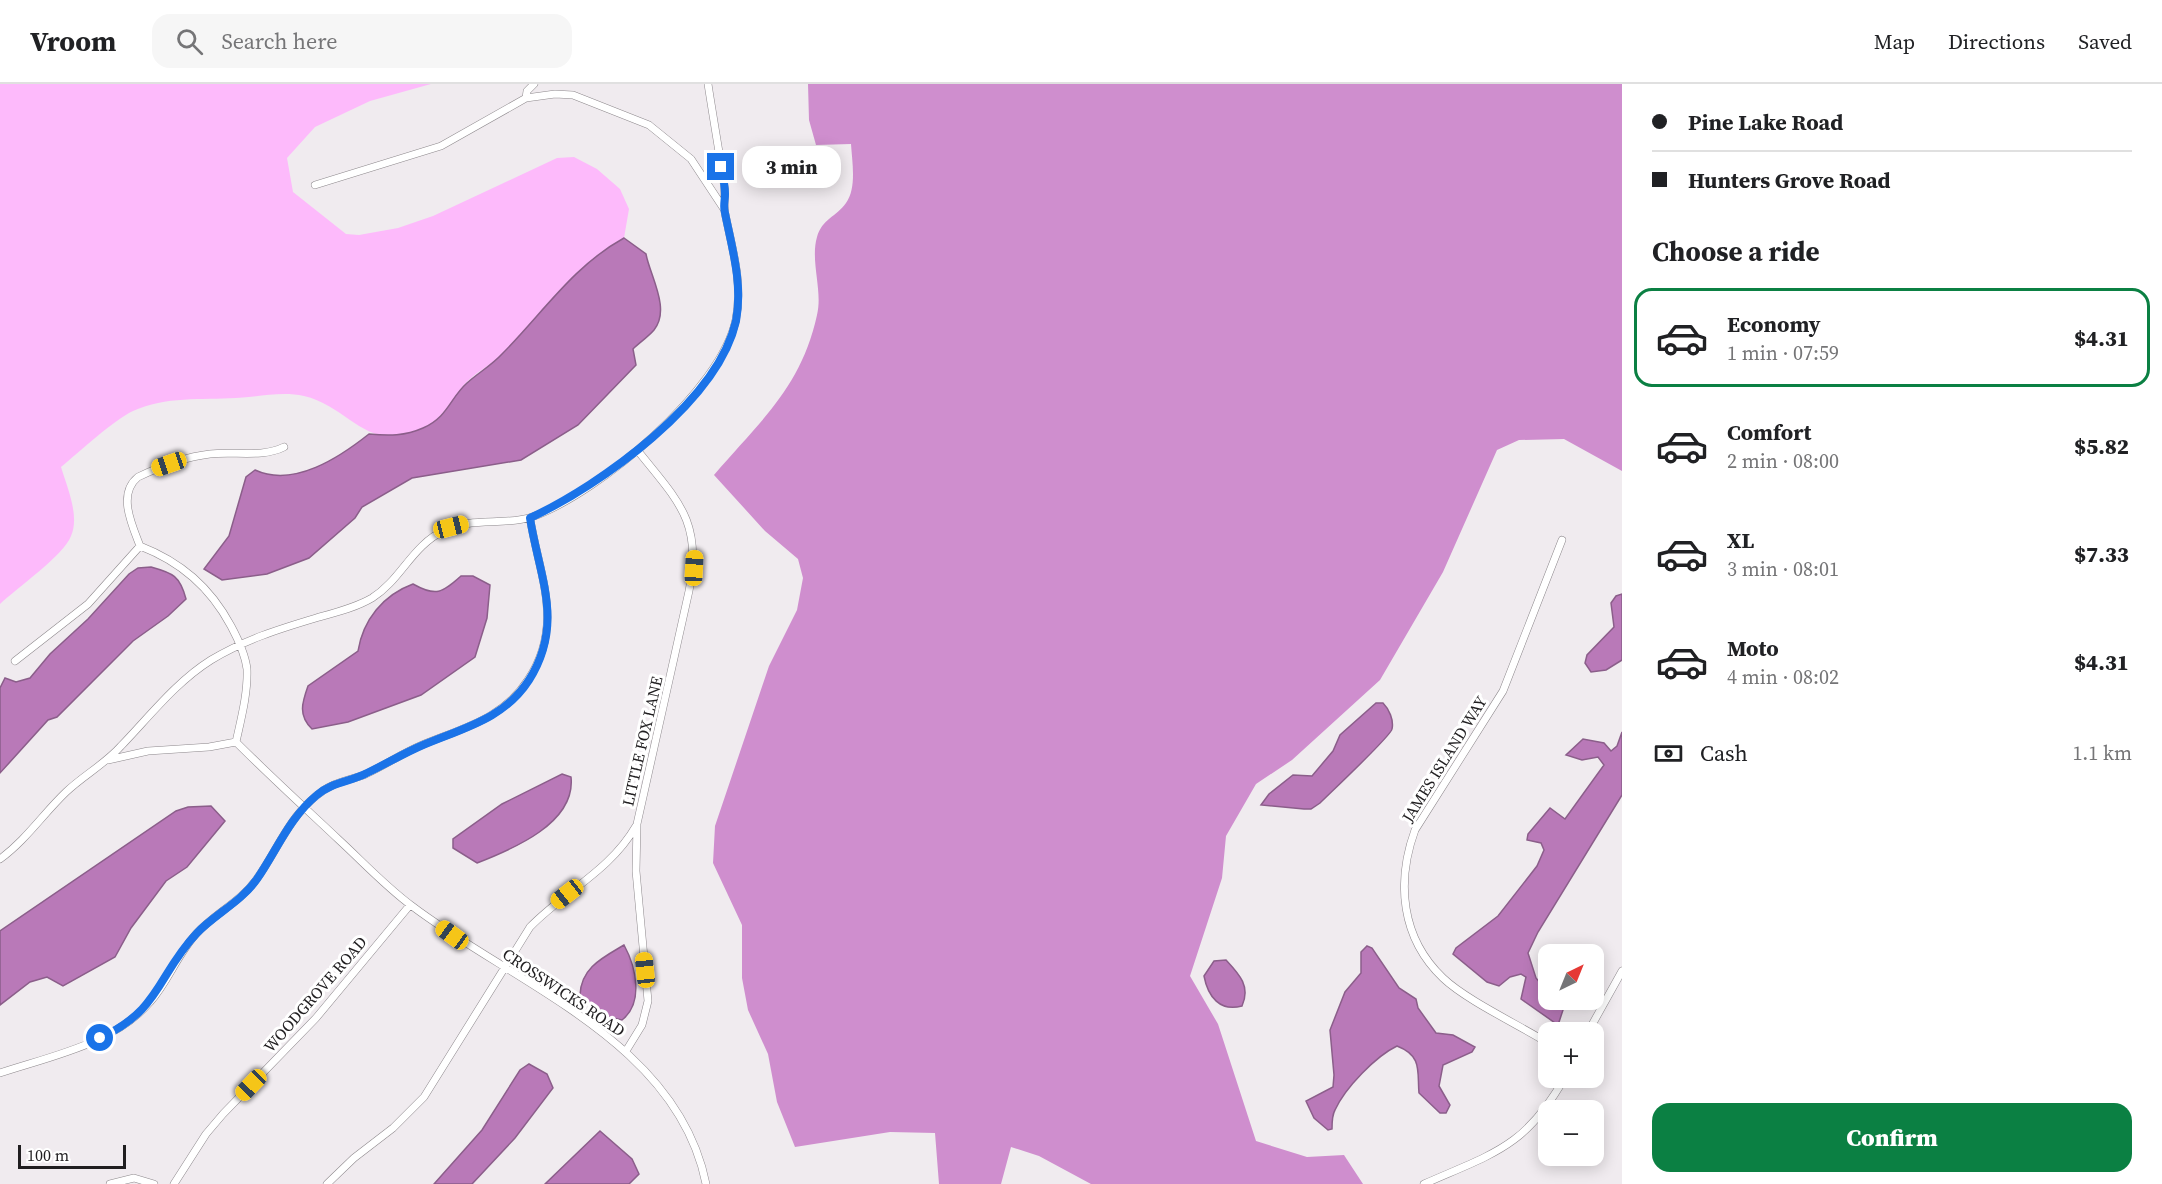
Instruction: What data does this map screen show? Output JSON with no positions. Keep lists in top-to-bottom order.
{
  "streets": {
    "street": [
      "LITTLE FOX LANE",
      "JAMES ISLAND WAY",
      "CROSSWICKS ROAD",
      "WOODGROVE ROAD"
    ]
  },
  "crossings": [
    ["LITTLE FOX LANE", "CROSSWICKS ROAD"],
    ["CROSSWICKS ROAD", "WOODGROVE ROAD"]
  ],
  "scale_bar": "100 m",
  "north": "top right",
  "page": {
    "header": "Vroom",
    "search": "Search here",
    "nav": ["Map", "Directions", "Saved"],
    "banner": ["Pine Lake Road", "Hunters Grove Road"],
    "bubble": "3 min",
    "heading": "Choose a ride",
    "list": [
      {
        "name": "Economy",
        "note": "1 min · 07:59",
        "value": "$4.31"
      },
      {
        "name": "Comfort",
        "note": "2 min · 08:00",
        "value": "$5.82"
      },
      {
        "name": "XL",
        "note": "3 min · 08:01",
        "value": "$7.33"
      },
      {
        "name": "Moto",
        "note": "4 min · 08:02",
        "value": "$4.31"
      }
    ],
    "pay": ["Cash", "1.1 km"],
    "map_buttons": ["+", "−"],
    "buttons": "Confirm",
    "scale": "100 m"
  }
}
